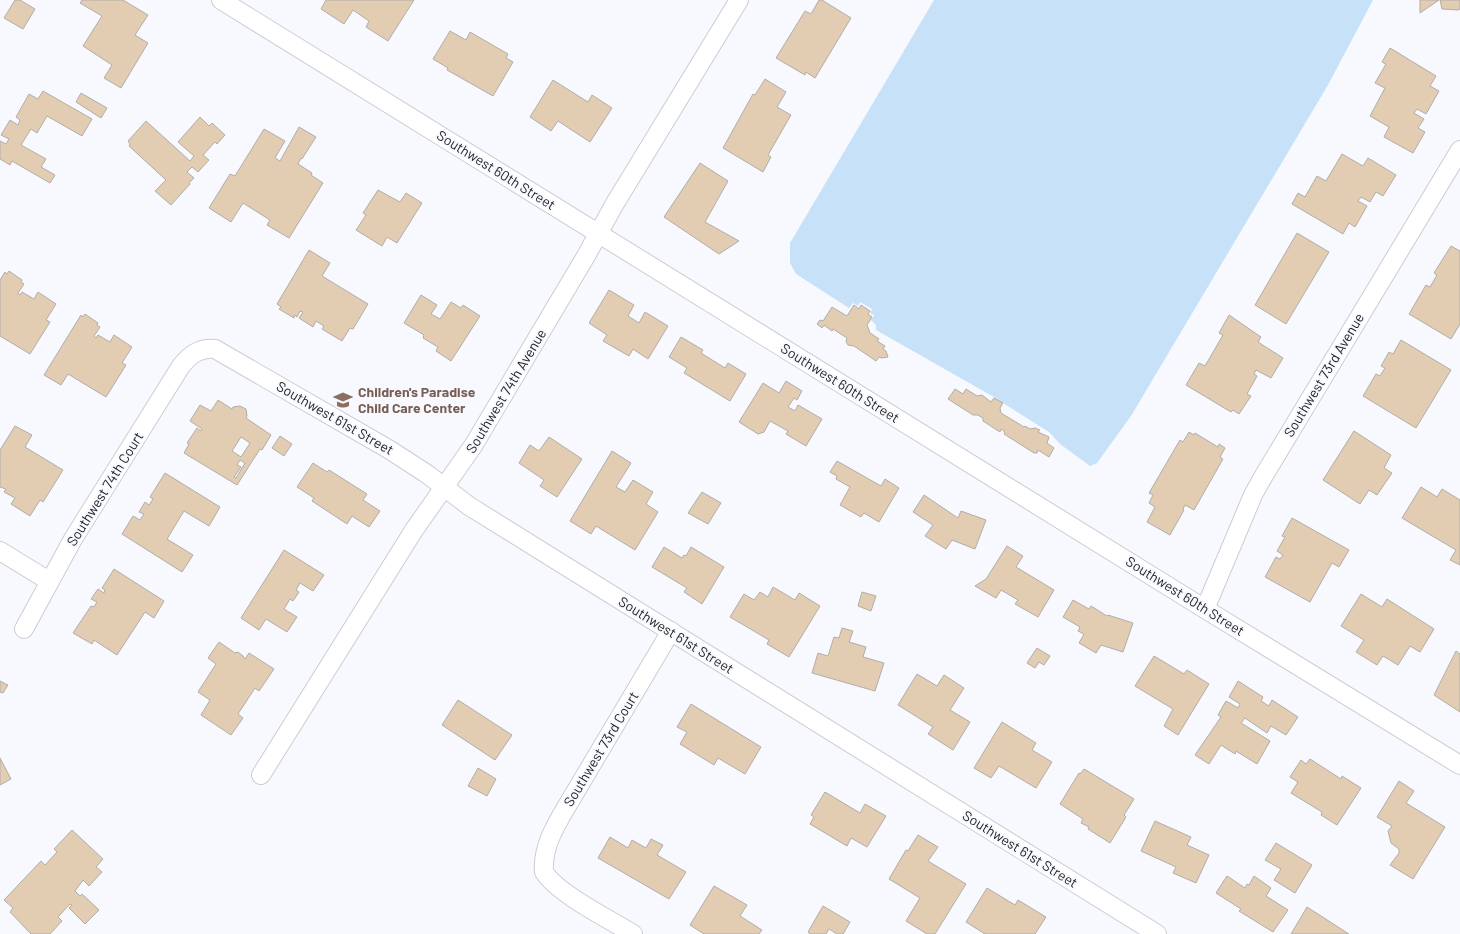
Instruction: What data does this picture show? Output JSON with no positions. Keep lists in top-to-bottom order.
{
  "streets": {
    "street": [
      "Southwest 60th Street",
      "Southwest 73rd Avenue",
      "Southwest 74th Avenue",
      "Southwest 61st Street",
      "Southwest 74th Court",
      "Southwest 73rd Court"
    ]
  },
  "crossings": [
    ["Southwest 60th Street", "Southwest 73rd Avenue"],
    ["Southwest 60th Street", "Southwest 74th Avenue"],
    ["Southwest 74th Avenue", "Southwest 61st Street"],
    ["Southwest 61st Street", "Southwest 74th Court"],
    ["Southwest 61st Street", "Southwest 73rd Court"]
  ],
  "places": {
    "school or university": ["Children's Paradise Child Care Center"]
  }
}
